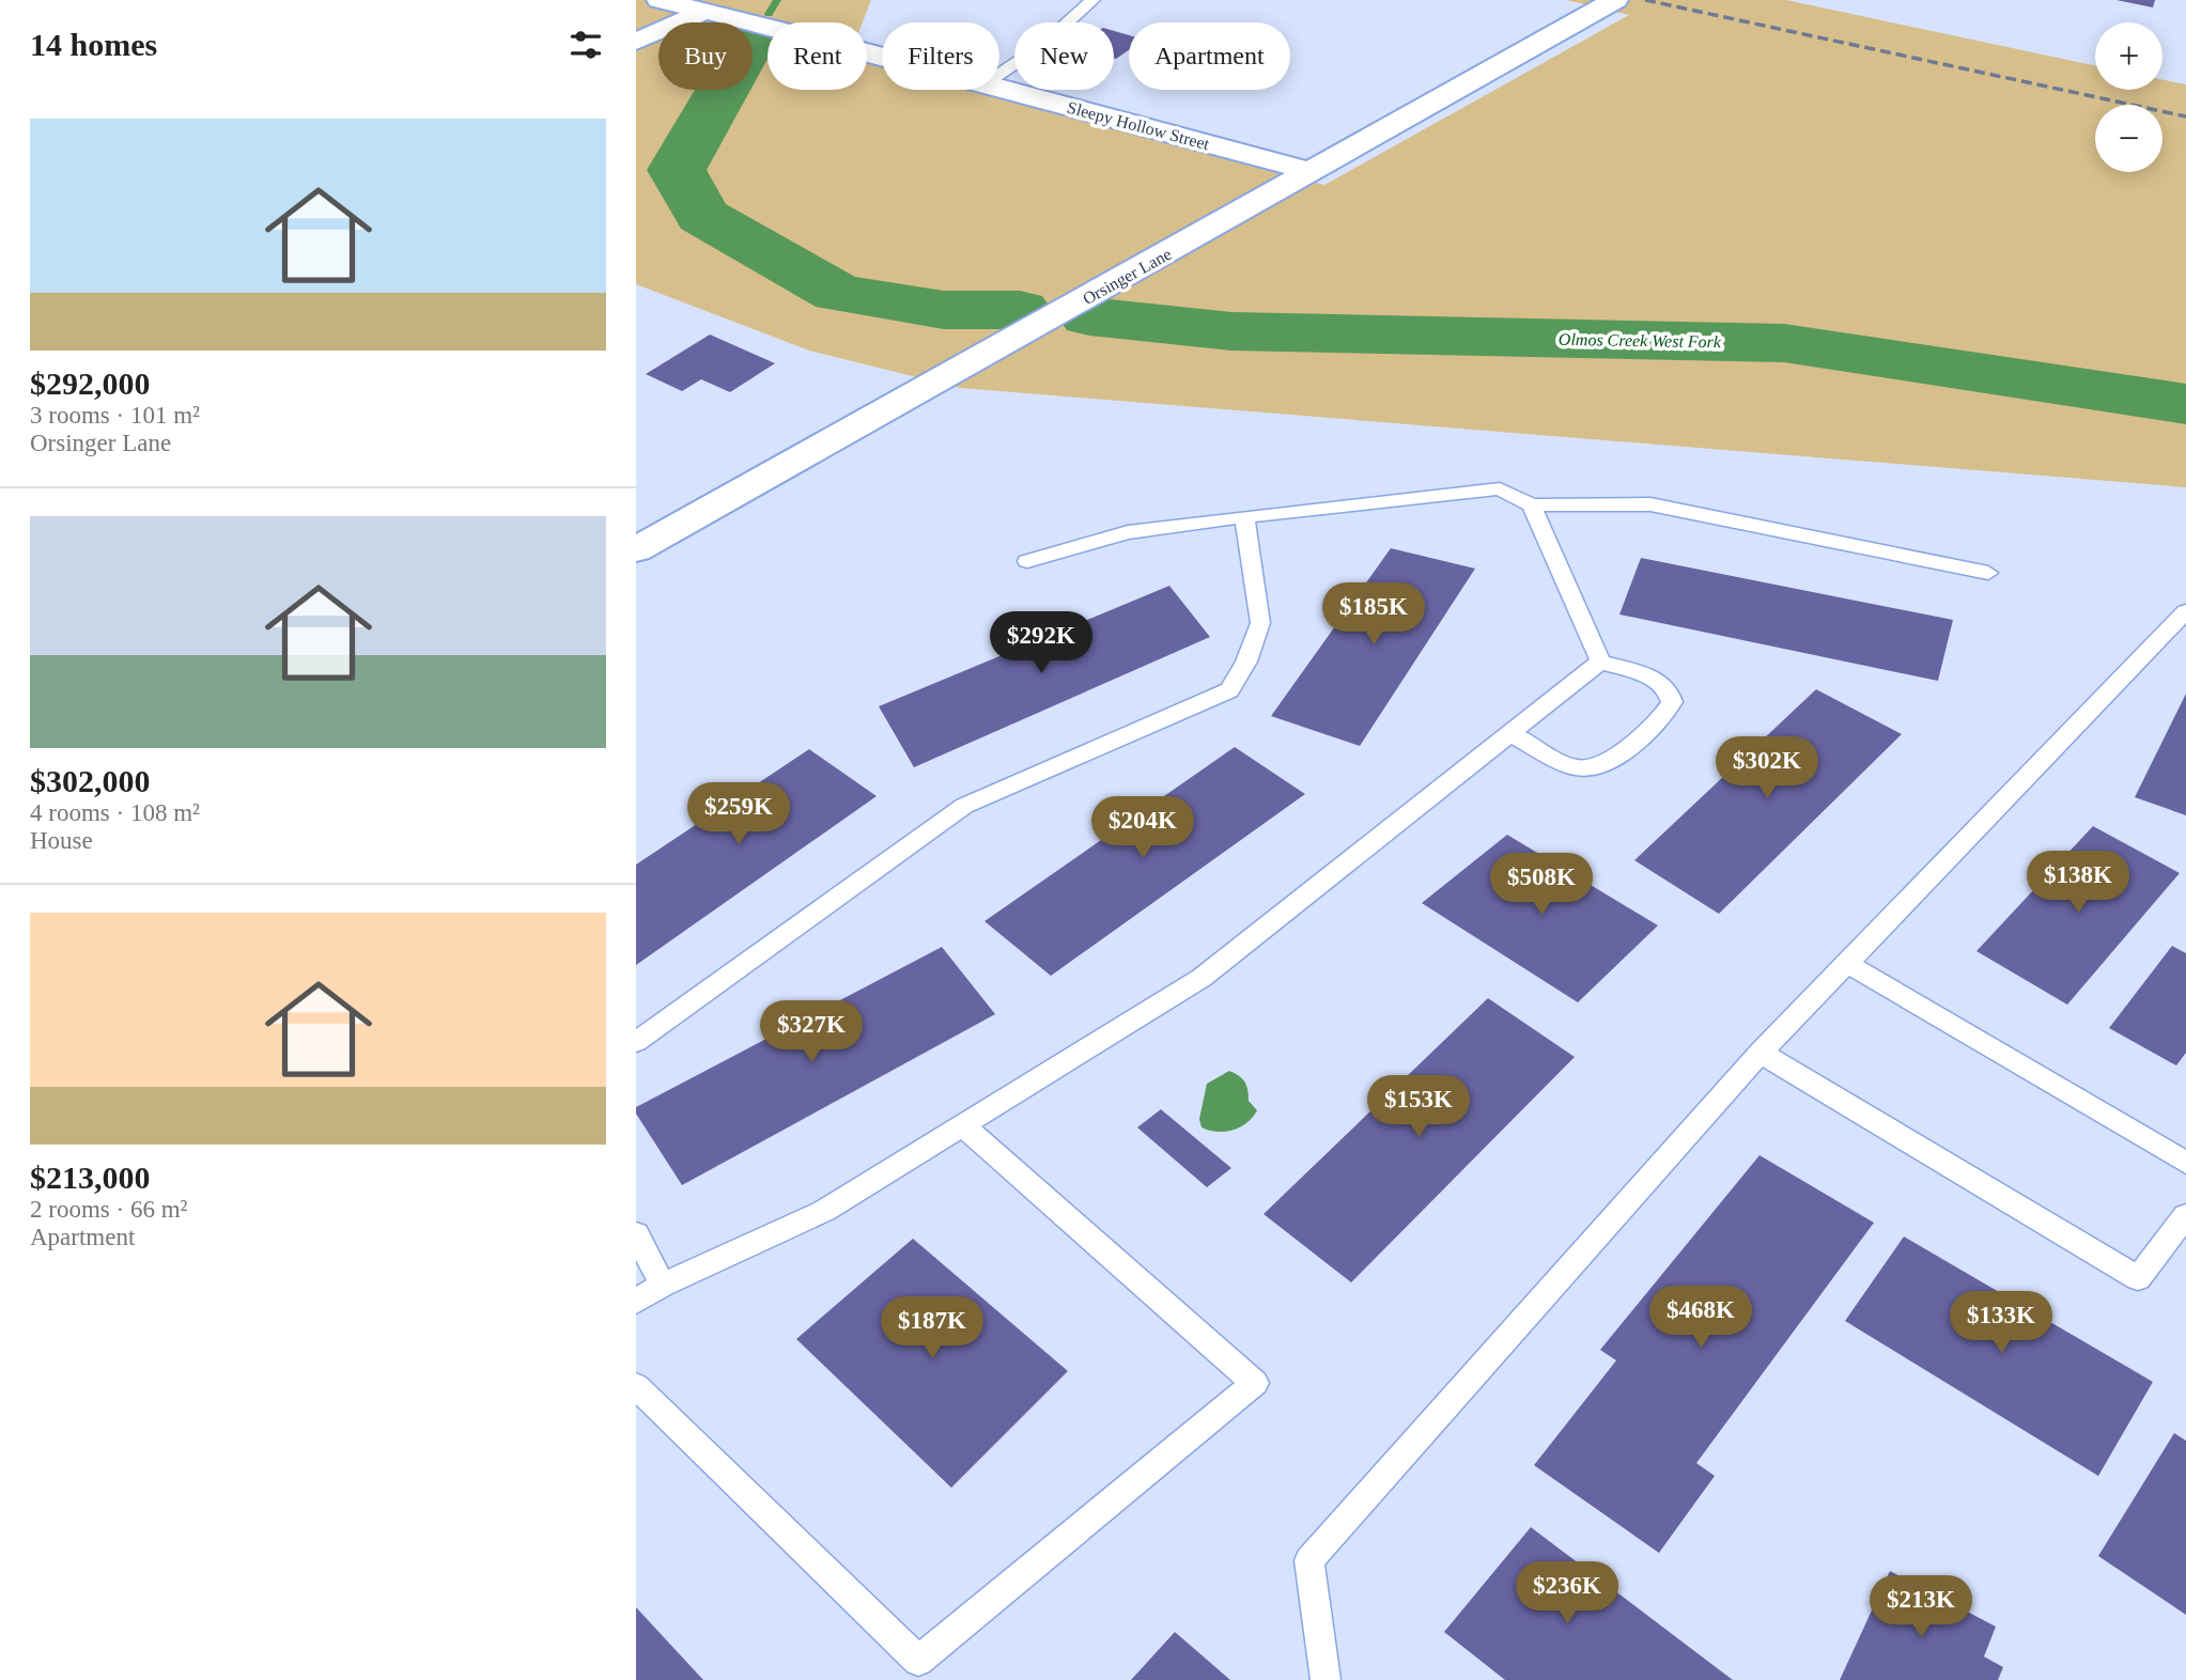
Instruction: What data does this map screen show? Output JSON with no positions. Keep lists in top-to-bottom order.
{
  "streets": {
    "street": ["Sleepy Hollow Street", "Orsinger Lane"]
  },
  "crossings": [
    ["Sleepy Hollow Street", "Orsinger Lane"]
  ],
  "water": ["Olmos Creek West Fork"],
  "page": {
    "heading": "14 homes",
    "map_buttons": ["+", "−"],
    "chip": [
      "Buy",
      "Rent",
      "Filters",
      "New",
      "Apartment"
    ],
    "list": [
      {
        "name": "$292,000",
        "note": "3 rooms · 101 m² · Orsinger Lane"
      },
      {
        "name": "$302,000",
        "note": "4 rooms · 108 m² · House"
      },
      {
        "name": "$213,000",
        "note": "2 rooms · 66 m² · Apartment"
      }
    ],
    "price": [
      "$185K",
      "$292K",
      "$302K",
      "$259K",
      "$204K",
      "$138K",
      "$508K",
      "$327K",
      "$153K",
      "$468K",
      "$133K",
      "$187K",
      "$236K",
      "$213K"
    ]
  }
}
